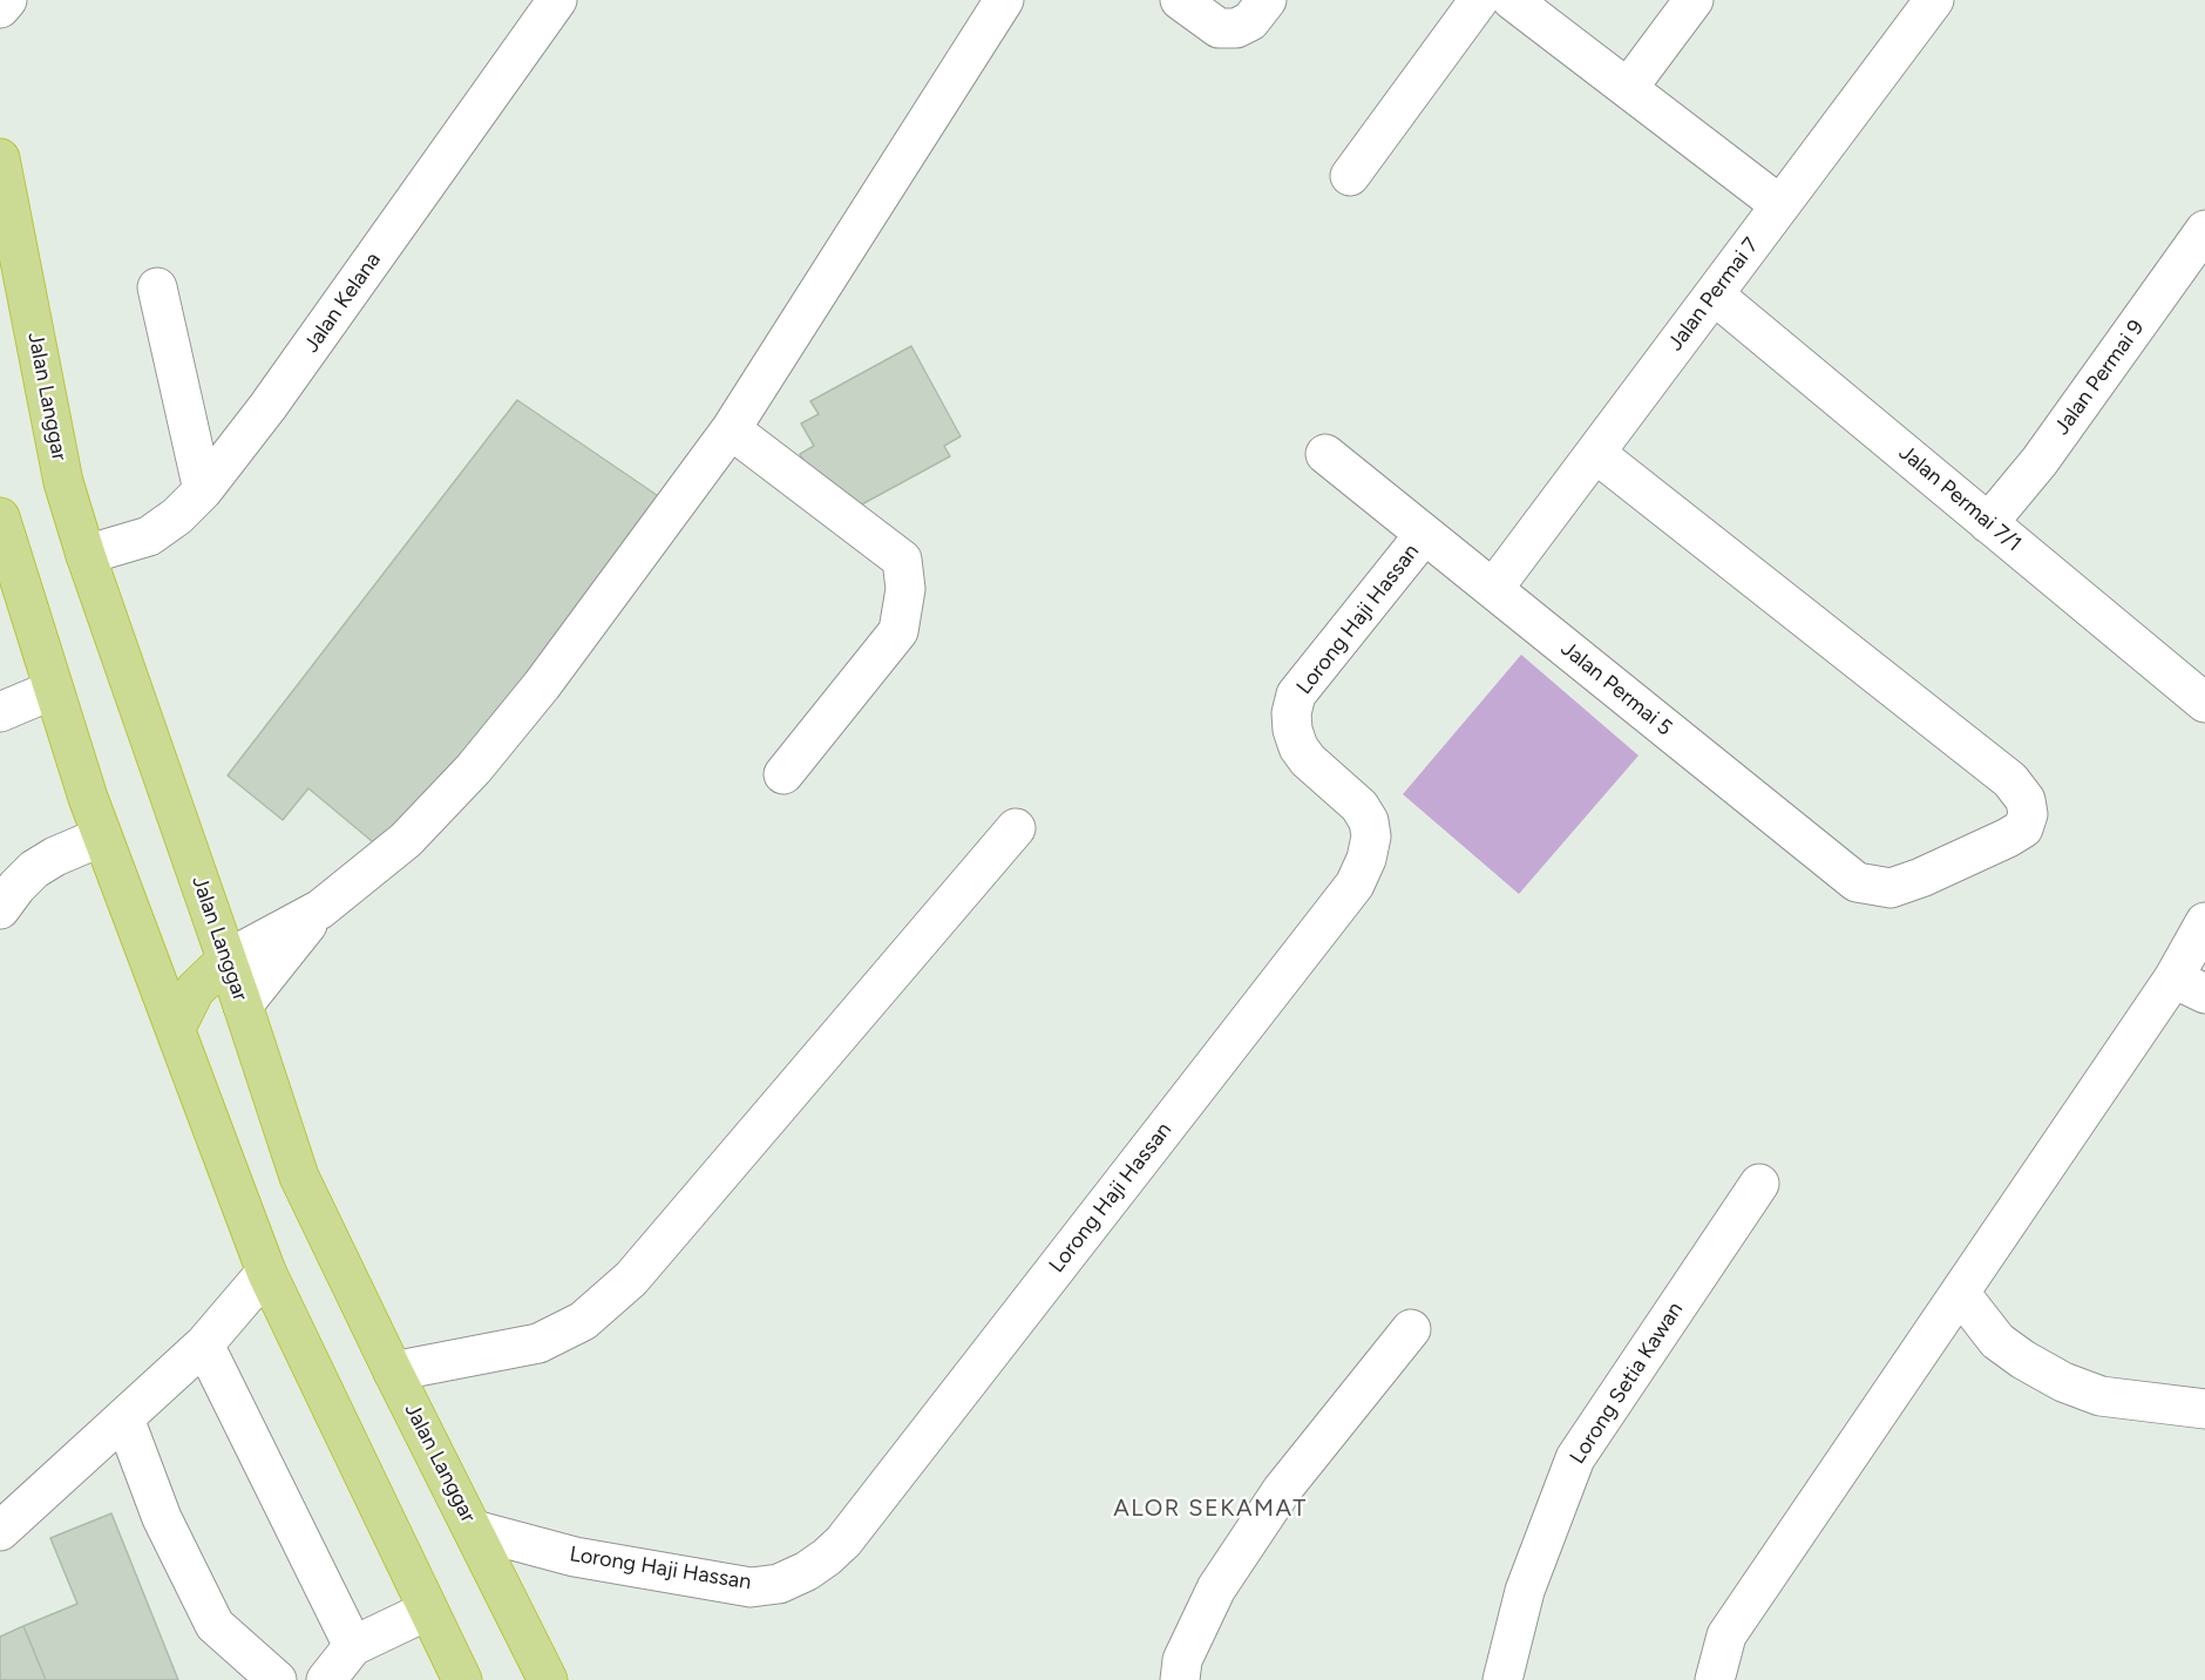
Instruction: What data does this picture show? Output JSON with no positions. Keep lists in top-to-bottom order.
{
  "streets": {
    "highway": ["Jalan Langgar"],
    "street": [
      "Jalan Permai 7",
      "Jalan Kelana",
      "Jalan Permai 9",
      "Jalan Permai 7/1",
      "Lorong Haji Hassan",
      "Jalan Permai 5",
      "Lorong Setia Kawan"
    ]
  },
  "crossings": [
    ["Jalan Permai 7", "Jalan Permai 7/1"],
    ["Jalan Permai 7", "Jalan Permai 5"],
    ["Jalan Kelana", "Jalan Langgar"],
    ["Jalan Permai 9", "Jalan Permai 7/1"],
    ["Jalan Langgar", "Lorong Haji Hassan"],
    ["Lorong Haji Hassan", "Jalan Permai 5"]
  ],
  "districts": ["ALOR SEKAMAT"]
}
